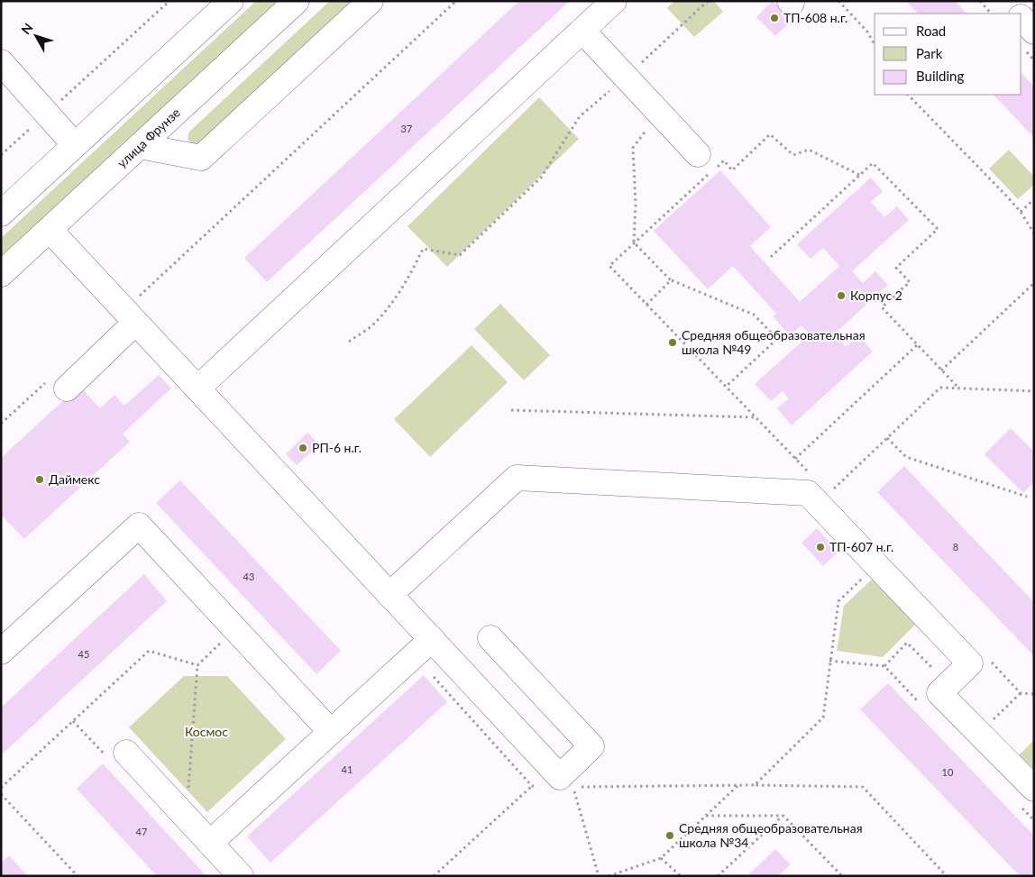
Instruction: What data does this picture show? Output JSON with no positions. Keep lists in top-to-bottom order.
{
  "streets": {
    "main road": ["улица Фрунзе"]
  },
  "parks": ["Космос"],
  "places": [
    "ТП-608 н.г.",
    "Корпус 2",
    "Средняя общеобразовательная школа №49",
    "РП-6 н.г.",
    "Даймекс",
    "ТП-607 н.г.",
    "Средняя общеобразовательная школа №34"
  ],
  "house_numbers": [
    "37",
    "8",
    "43",
    "45",
    "41",
    "10",
    "47"
  ],
  "legend": ["Road", "Park", "Building"],
  "north": "top left"
}
